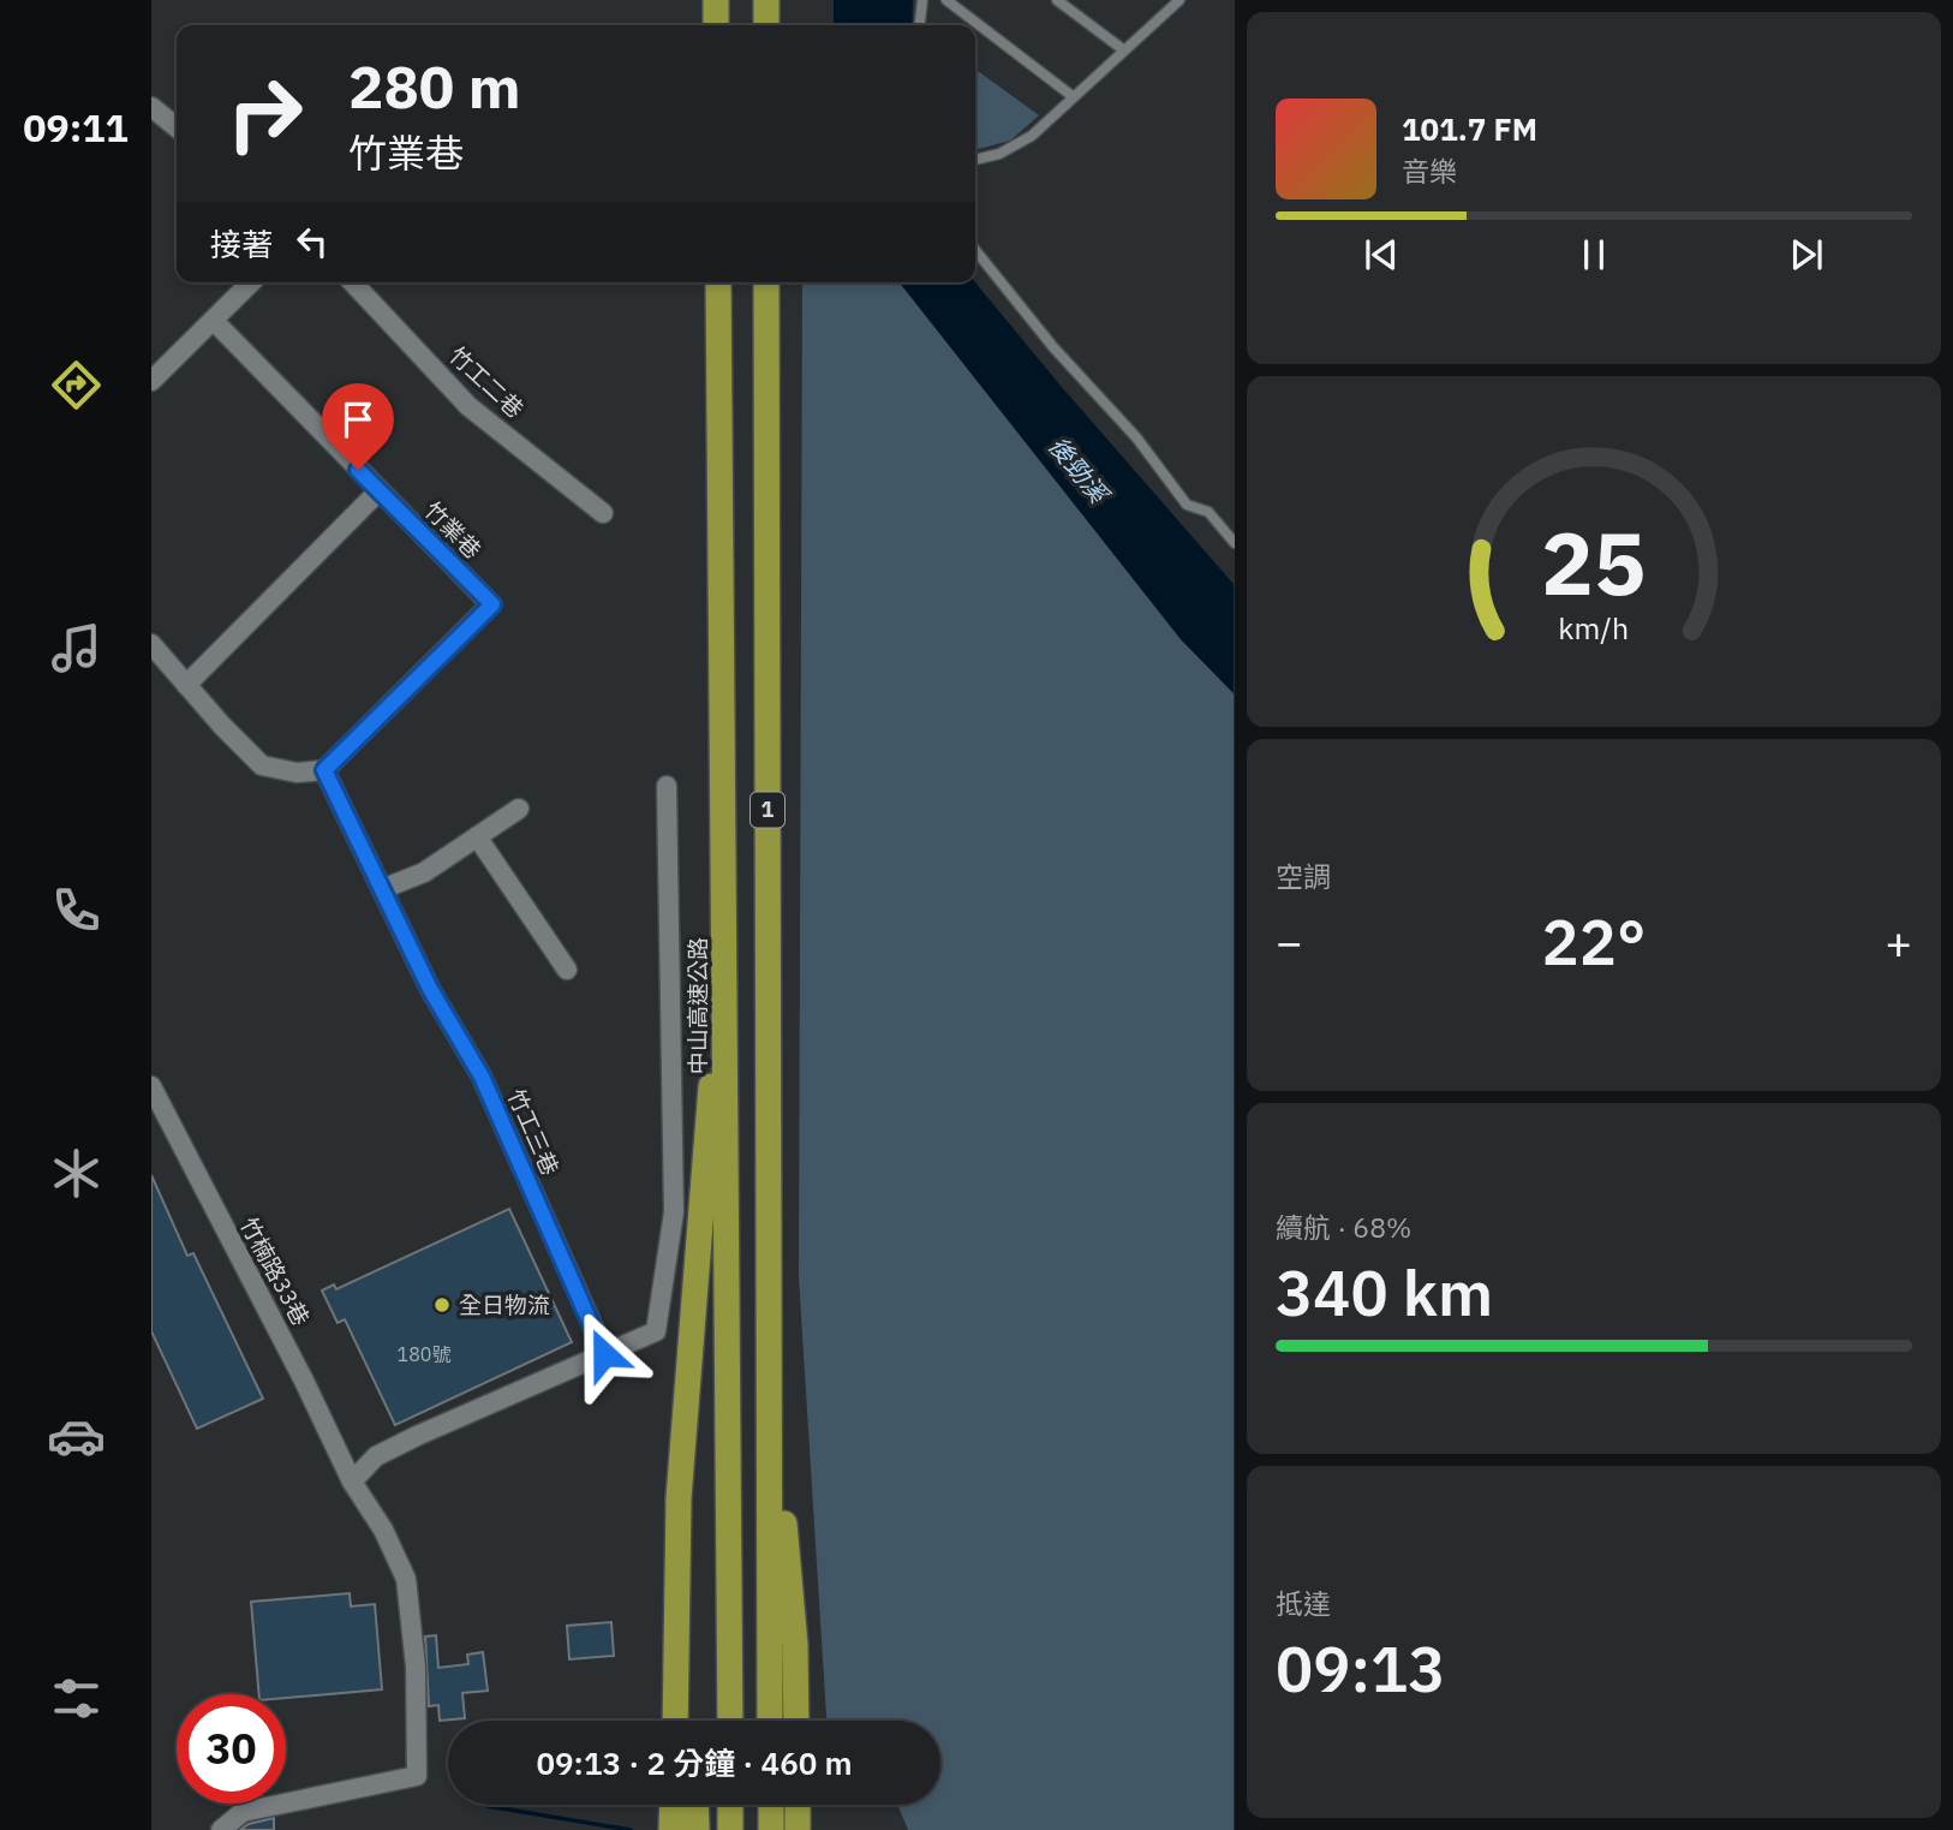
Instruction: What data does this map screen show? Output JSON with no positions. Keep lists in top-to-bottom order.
{
  "streets": {
    "highway": ["1", "中山高速公路"],
    "street": [
      "竹工二巷",
      "竹業巷",
      "竹工三巷",
      "竹楠路33巷"
    ]
  },
  "crossings": [
    ["竹業巷", "竹工三巷"]
  ],
  "water": ["後勁溪"],
  "places": ["全日物流"],
  "house_numbers": ["180號"],
  "page": {
    "tabs": "09:11",
    "turn": ["280 m", "竹業巷"],
    "song": ["101.7 FM", "音樂"],
    "then": "接著",
    "tile": [
      "空調",
      ["續航 · 68%", "340 km"],
      ["抵達", "09:13"]
    ],
    "heat": ["−", "22°", "+"],
    "limit": "30",
    "trip": "09:13 · 2 分鐘 · 460 m",
    "gauge": ["25", "km/h"]
  }
}
